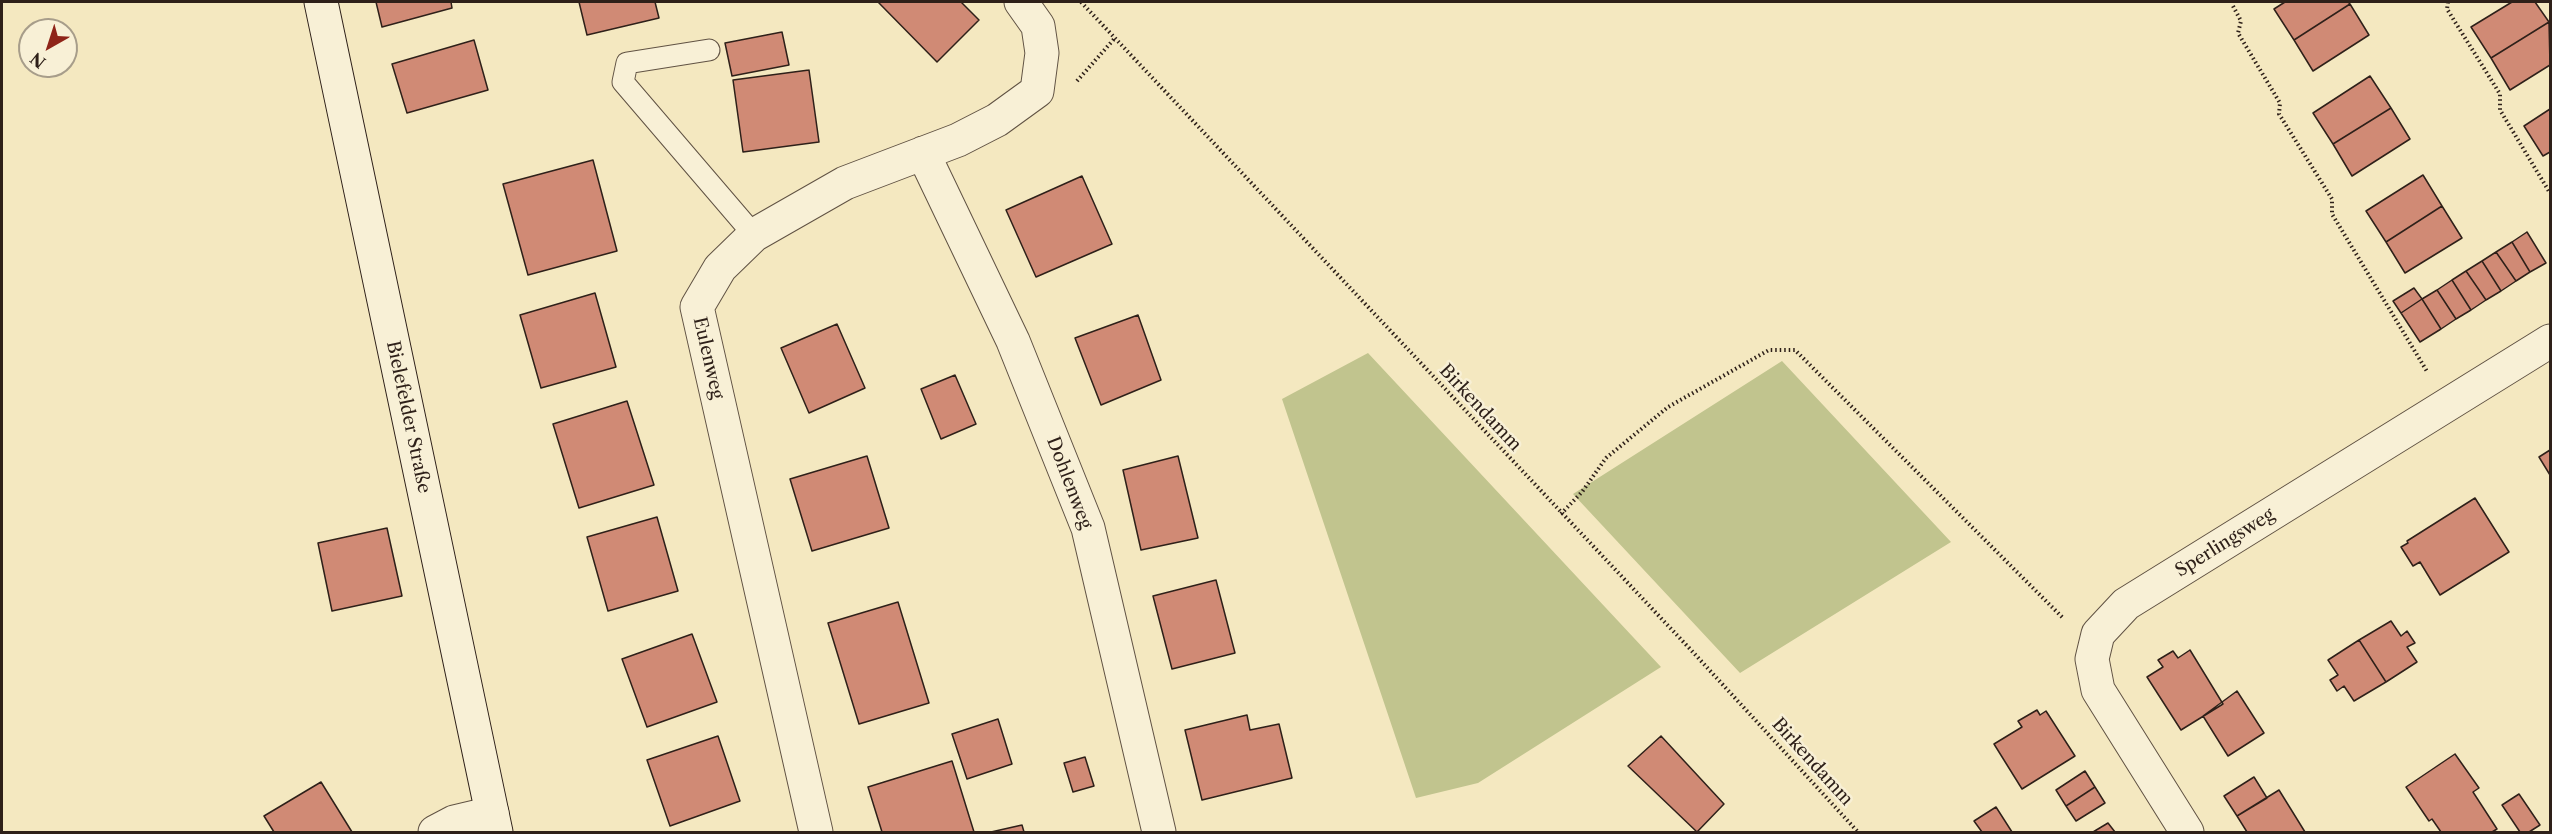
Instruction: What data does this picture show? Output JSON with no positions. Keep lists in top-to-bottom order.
{
  "streets": {
    "street": [
      "Eulenweg",
      "Bielefelder Straße",
      "Dohlenweg",
      "Sperlingsweg"
    ],
    "path": ["Birkendamm"]
  },
  "crossings": [
    ["Eulenweg", "Dohlenweg"]
  ],
  "north": "bottom left"
}
